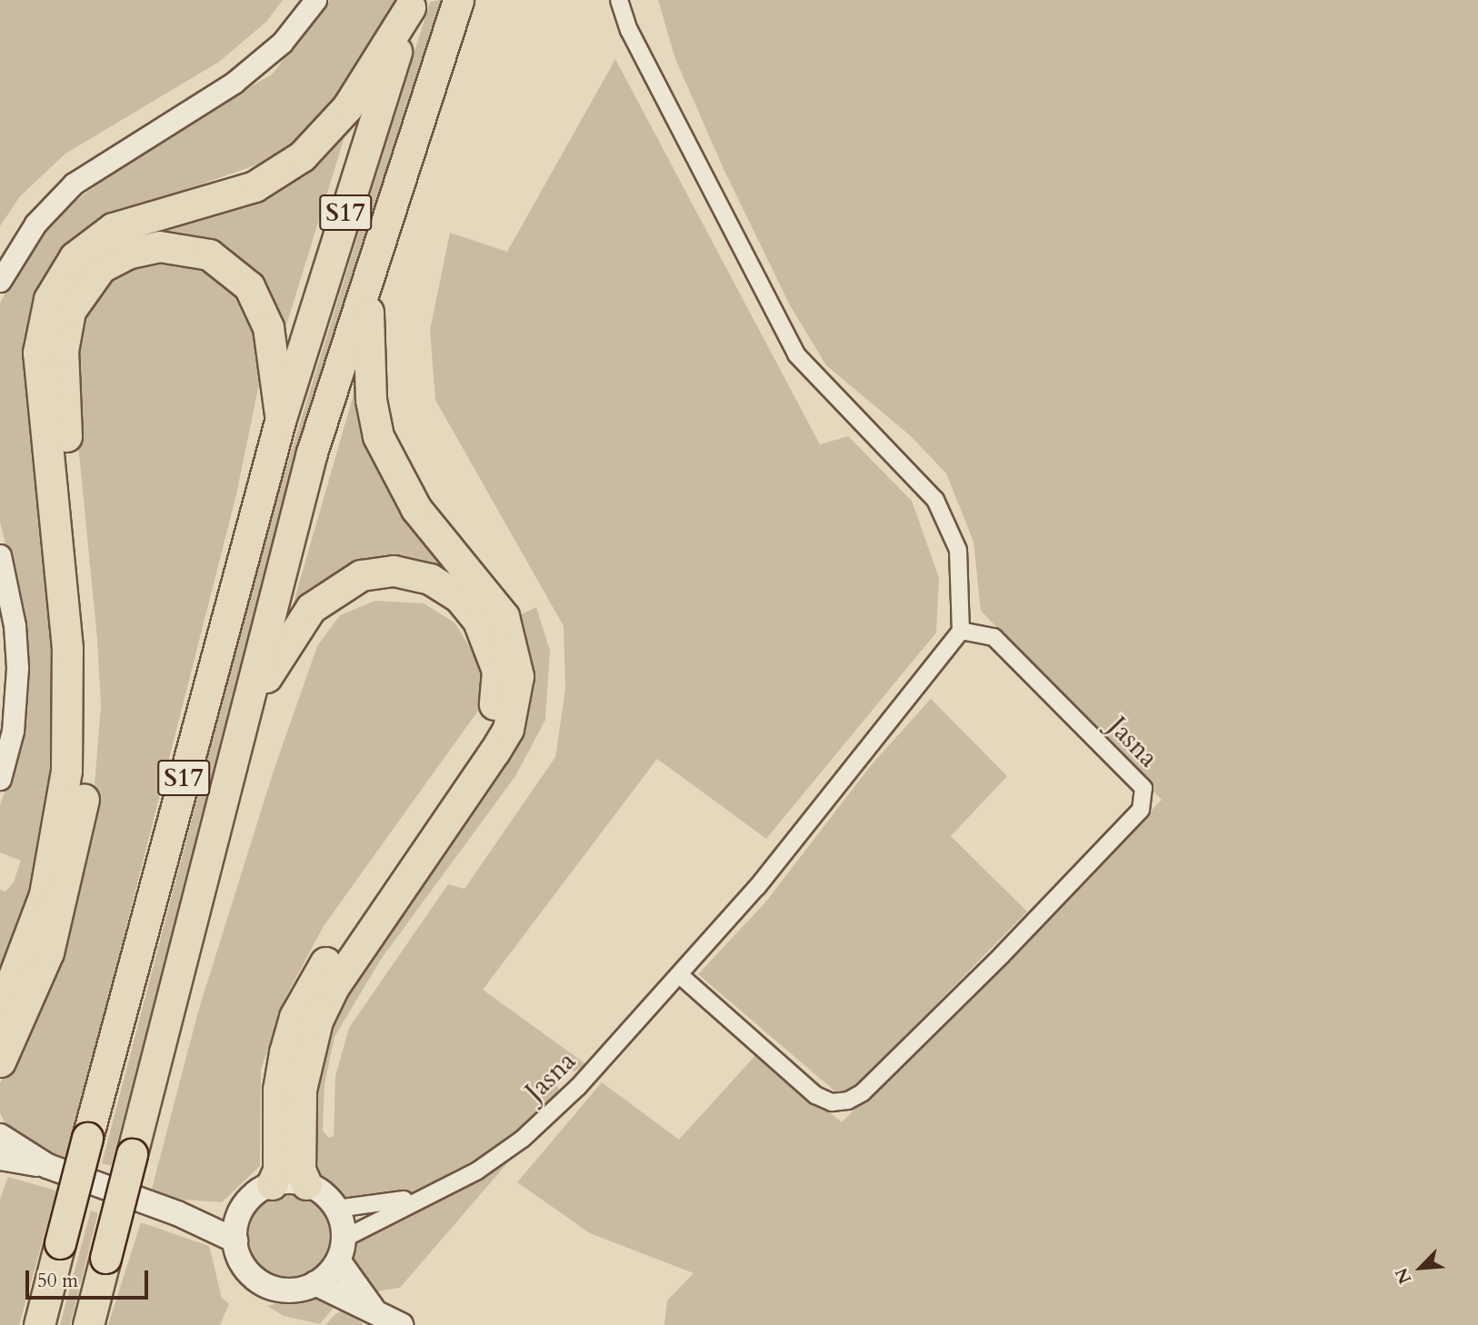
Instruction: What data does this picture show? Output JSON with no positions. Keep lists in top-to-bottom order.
{
  "streets": {
    "highway": ["S17"],
    "street": ["Jasna"]
  },
  "scale_bar": "50 m",
  "north": "bottom left"
}
